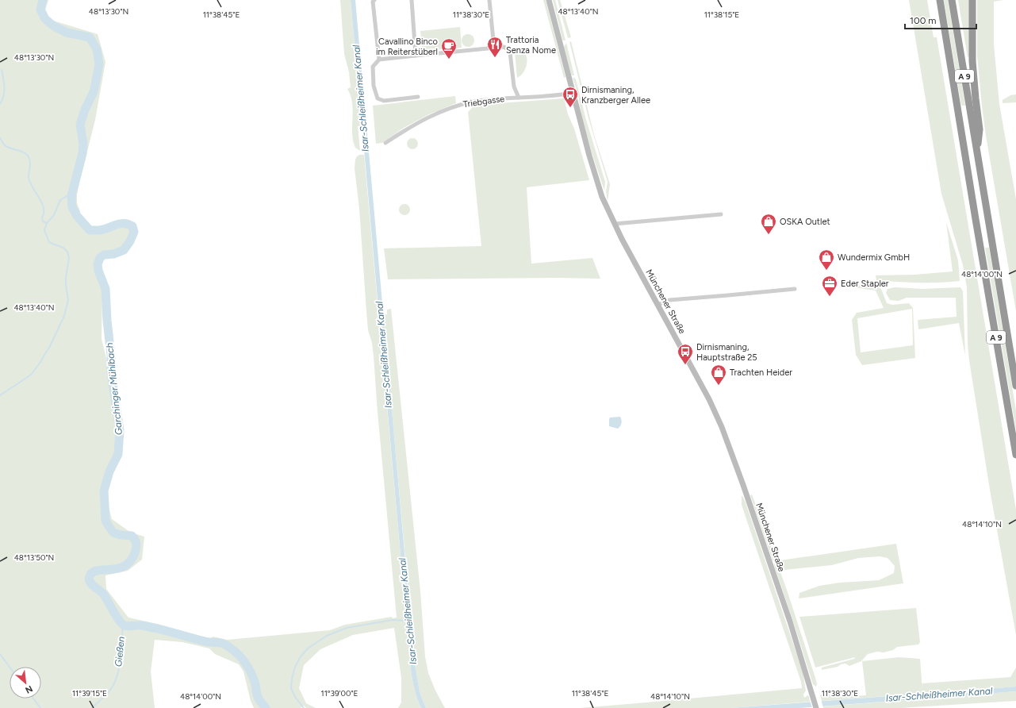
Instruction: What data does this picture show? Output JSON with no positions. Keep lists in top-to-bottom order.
{
  "streets": {
    "highway": ["A 9"],
    "main road": ["Münchener Straße"],
    "street": ["Triebgasse"]
  },
  "crossings": [
    ["Triebgasse", "Münchener Straße"]
  ],
  "water": ["Isar-Schleißheimer Kanal", "Garchinger Mühlbach", "Gießen"],
  "places": {
    "restaurant": ["Trattoria Senza Nome"],
    "cafe": ["Cavallino Binco im Reiterstüberl"],
    "bus stop": ["Dirnismaning, Kranzberger Allee", "Dirnismaning, Hauptstraße 25"],
    "shop": ["OSKA Outlet", "Wundermix GmbH", "Trachten Heider"],
    "office": ["Eder Stapler"]
  },
  "scale_bar": "100 m",
  "north": "bottom right",
  "coordinates": [
    "48°13'30\"N",
    "48°13'40\"N",
    "11°38'45\"E",
    "11°38'30\"E",
    "11°38'15\"E",
    "48°14'00\"N",
    "48°14'10\"N",
    "48°13'50\"N",
    "11°39'15\"E",
    "11°39'00\"E"
  ]
}
